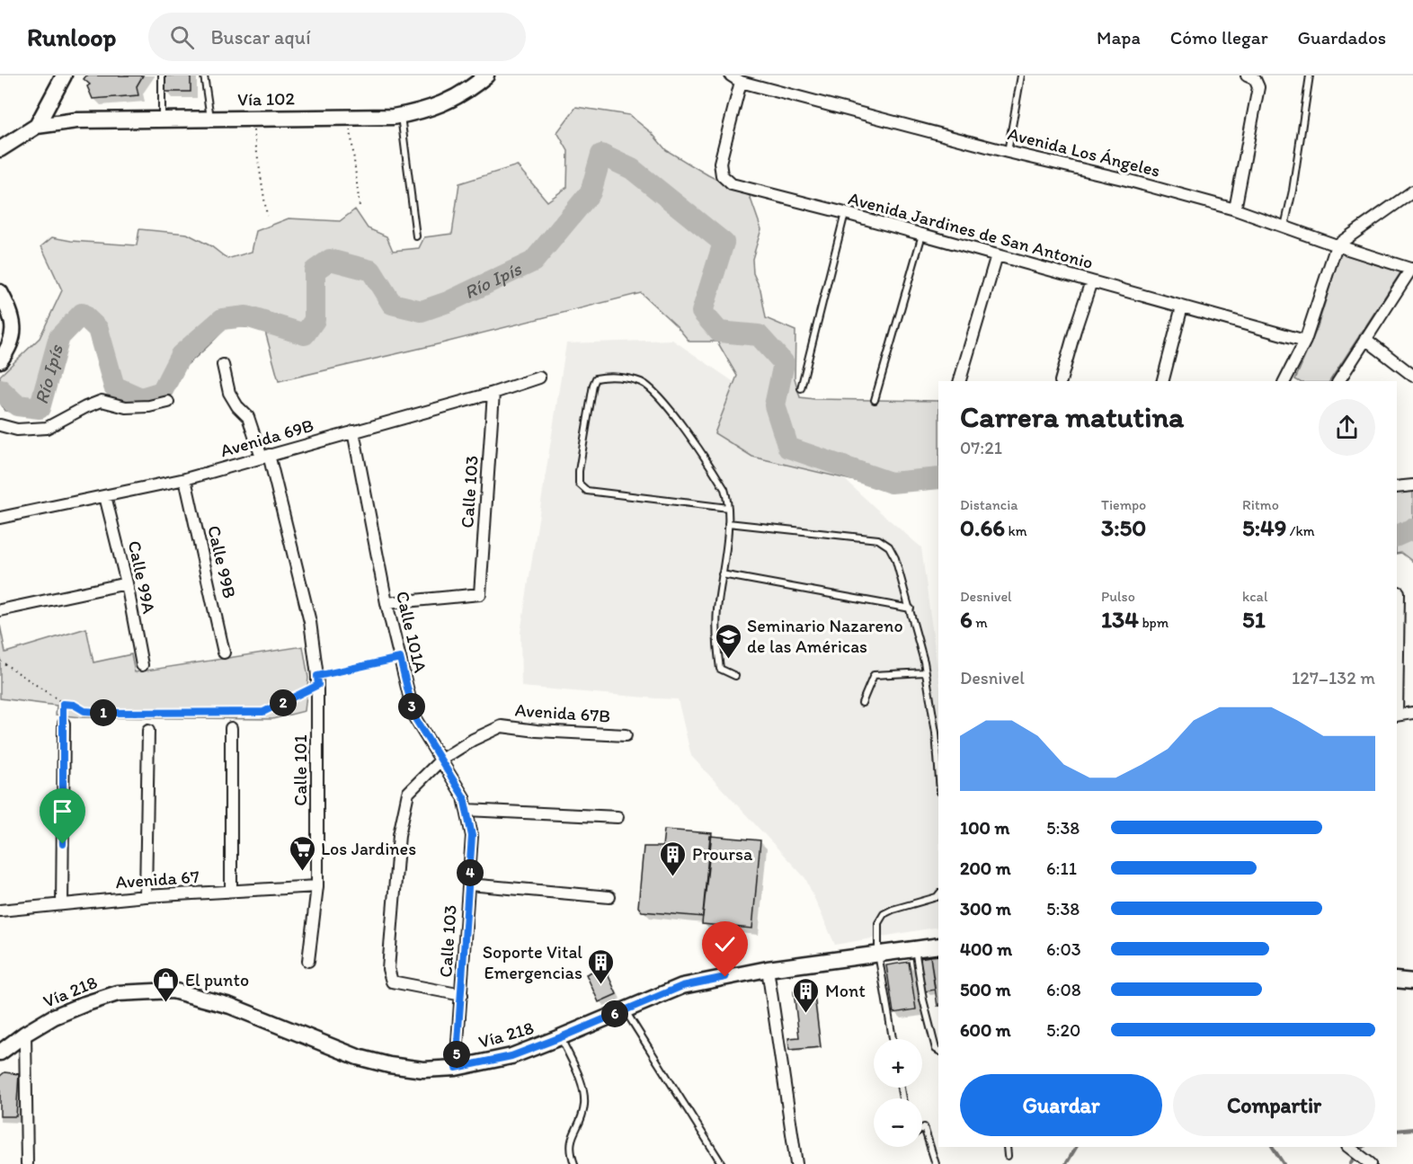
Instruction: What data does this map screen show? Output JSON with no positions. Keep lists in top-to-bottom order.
{
  "streets": {
    "main road": ["Vía 102", "Vía 218"],
    "street": [
      "Avenida Los Ángeles",
      "Avenida Jardines de San Antonio",
      "Avenida 69B",
      "Calle 103",
      "Calle 99B",
      "Calle 99A",
      "Calle 101A",
      "Avenida 67B",
      "Calle 101",
      "Avenida 67"
    ]
  },
  "crossings": [
    ["Avenida Los Ángeles", "Avenida Jardines de San Antonio"],
    ["Avenida 69B", "Calle 103"],
    ["Avenida 69B", "Calle 99B"],
    ["Avenida 69B", "Calle 99A"],
    ["Avenida 69B", "Calle 101A"],
    ["Avenida 69B", "Calle 101"],
    ["Calle 103", "Calle 101A"],
    ["Calle 103", "Avenida 67B"],
    ["Calle 103", "Vía 218"],
    ["Calle 101A", "Avenida 67B"],
    ["Calle 101", "Avenida 67"]
  ],
  "water": ["Río Ipís"],
  "places": {
    "school or university": ["Seminario Nazareno de las Américas"],
    "supermarket": ["Los Jardines"],
    "building": ["Proursa", "Soporte Vital Emergencias", "Mont"],
    "shop": ["El punto"]
  },
  "page": {
    "header": "Runloop",
    "search": "Buscar aquí",
    "nav": ["Mapa", "Cómo llegar", "Guardados"],
    "heading": ["Carrera matutina", "07:21"],
    "stats": [
      ["Distancia", "0.66 km"],
      ["Tiempo", "3:50"],
      ["Ritmo", "5:49 /km"],
      ["Desnivel", "6 m"],
      ["Pulso", "134 bpm"],
      ["kcal", "51"]
    ],
    "chart": ["Desnivel", "127–132 m"],
    "pins": [
      "2",
      "3",
      "1",
      "4",
      "6",
      "5"
    ],
    "list": [
      {
        "name": "100 m",
        "note": "5:38"
      },
      {
        "name": "200 m",
        "note": "6:11"
      },
      {
        "name": "300 m",
        "note": "5:38"
      },
      {
        "name": "400 m",
        "note": "6:03"
      },
      {
        "name": "500 m",
        "note": "6:08"
      },
      {
        "name": "600 m",
        "note": "5:20"
      }
    ],
    "map_buttons": ["+", "−"],
    "buttons": ["Guardar", "Compartir"]
  }
}
